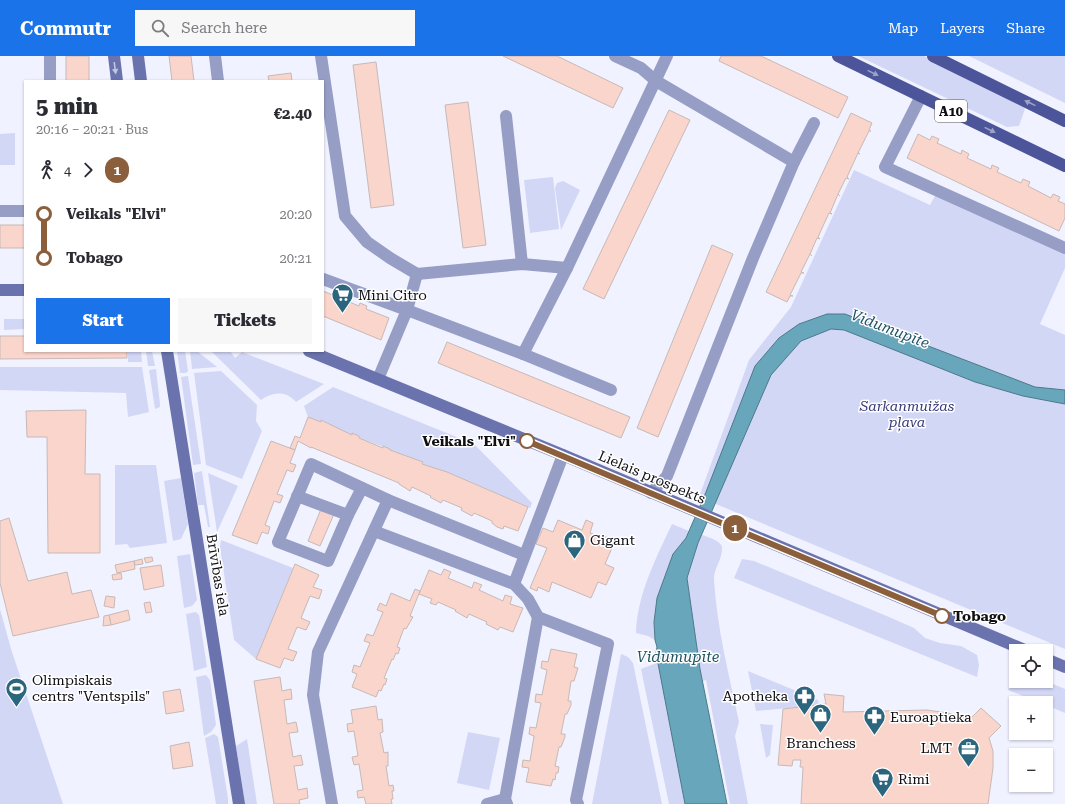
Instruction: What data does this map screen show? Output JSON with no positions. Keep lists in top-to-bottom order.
{
  "streets": {
    "main road": ["A10", "Lielais prospekts", "Brīvības iela"]
  },
  "water": ["Vidumupīte"],
  "parks": ["Sarkanmuižas pļava"],
  "places": {
    "supermarket": ["Mini Citro", "Rimi"],
    "other": ["Veikals \"Elvi\"", "Tobago"],
    "shop": ["Gigant", "Branchess"],
    "sports": ["Olimpiskais centrs \"Ventspils\""],
    "pharmacy": ["Apotheka", "Euroaptieka"],
    "office": ["LMT"]
  },
  "lines": ["bus line 1"],
  "page": {
    "header": "Commutr",
    "search": "Search here",
    "nav": ["Map", "Layers", "Share"],
    "on_map": "1",
    "heading": ["5 min", "20:16 – 20:21 · Bus", "€2.40"],
    "legs": ["4", "1"],
    "list": [
      {
        "name": "Veikals \"Elvi\"",
        "value": "20:20"
      },
      {
        "name": "Tobago",
        "value": "20:21"
      }
    ],
    "buttons": ["Start", "Tickets"],
    "map_buttons": ["+", "−"]
  }
}
